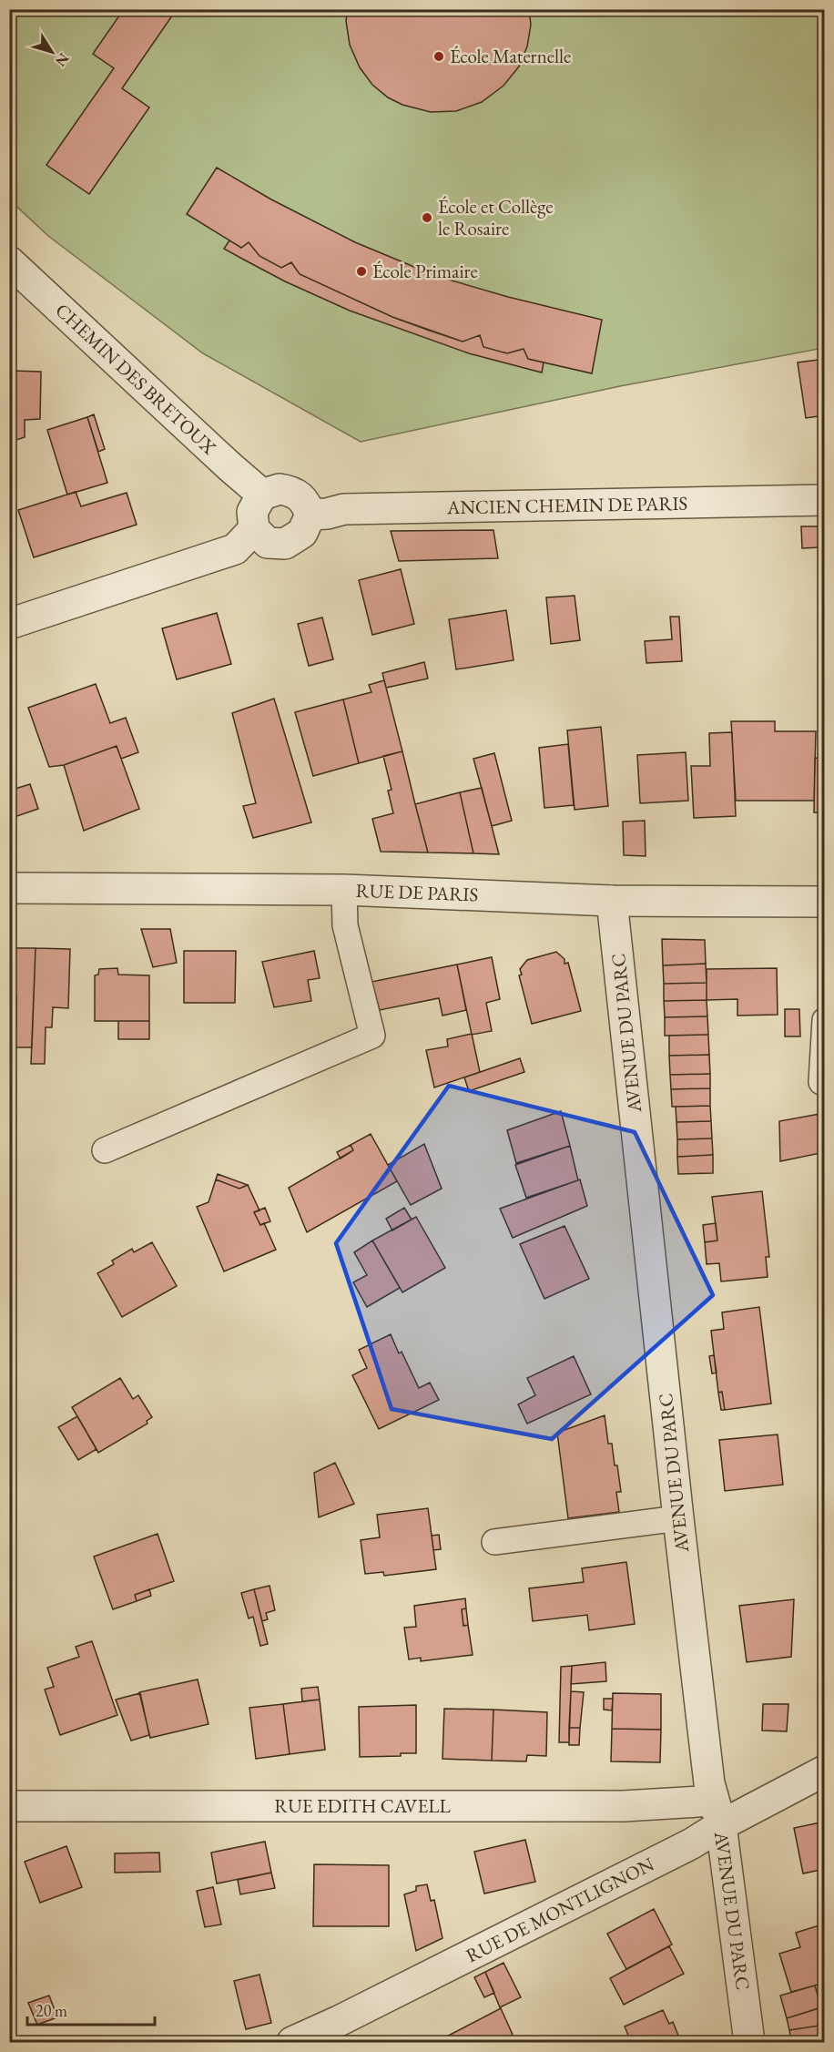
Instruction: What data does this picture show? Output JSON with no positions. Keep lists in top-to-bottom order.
{
  "streets": {
    "street": [
      "CHEMIN DES BRETOUX",
      "ANCIEN CHEMIN DE PARIS",
      "RUE DE PARIS",
      "AVENUE DU PARC",
      "RUE EDITH CAVELL",
      "RUE DE MONTLIGNON"
    ]
  },
  "crossings": [
    ["CHEMIN DES BRETOUX", "ANCIEN CHEMIN DE PARIS"],
    ["RUE DE PARIS", "AVENUE DU PARC"],
    ["AVENUE DU PARC", "RUE EDITH CAVELL"],
    ["AVENUE DU PARC", "RUE DE MONTLIGNON"],
    ["RUE EDITH CAVELL", "RUE DE MONTLIGNON"]
  ],
  "places": ["École Maternelle", "École et Collège le Rosaire", "École Primaire"],
  "scale_bar": "20 m",
  "north": "bottom right"
}
